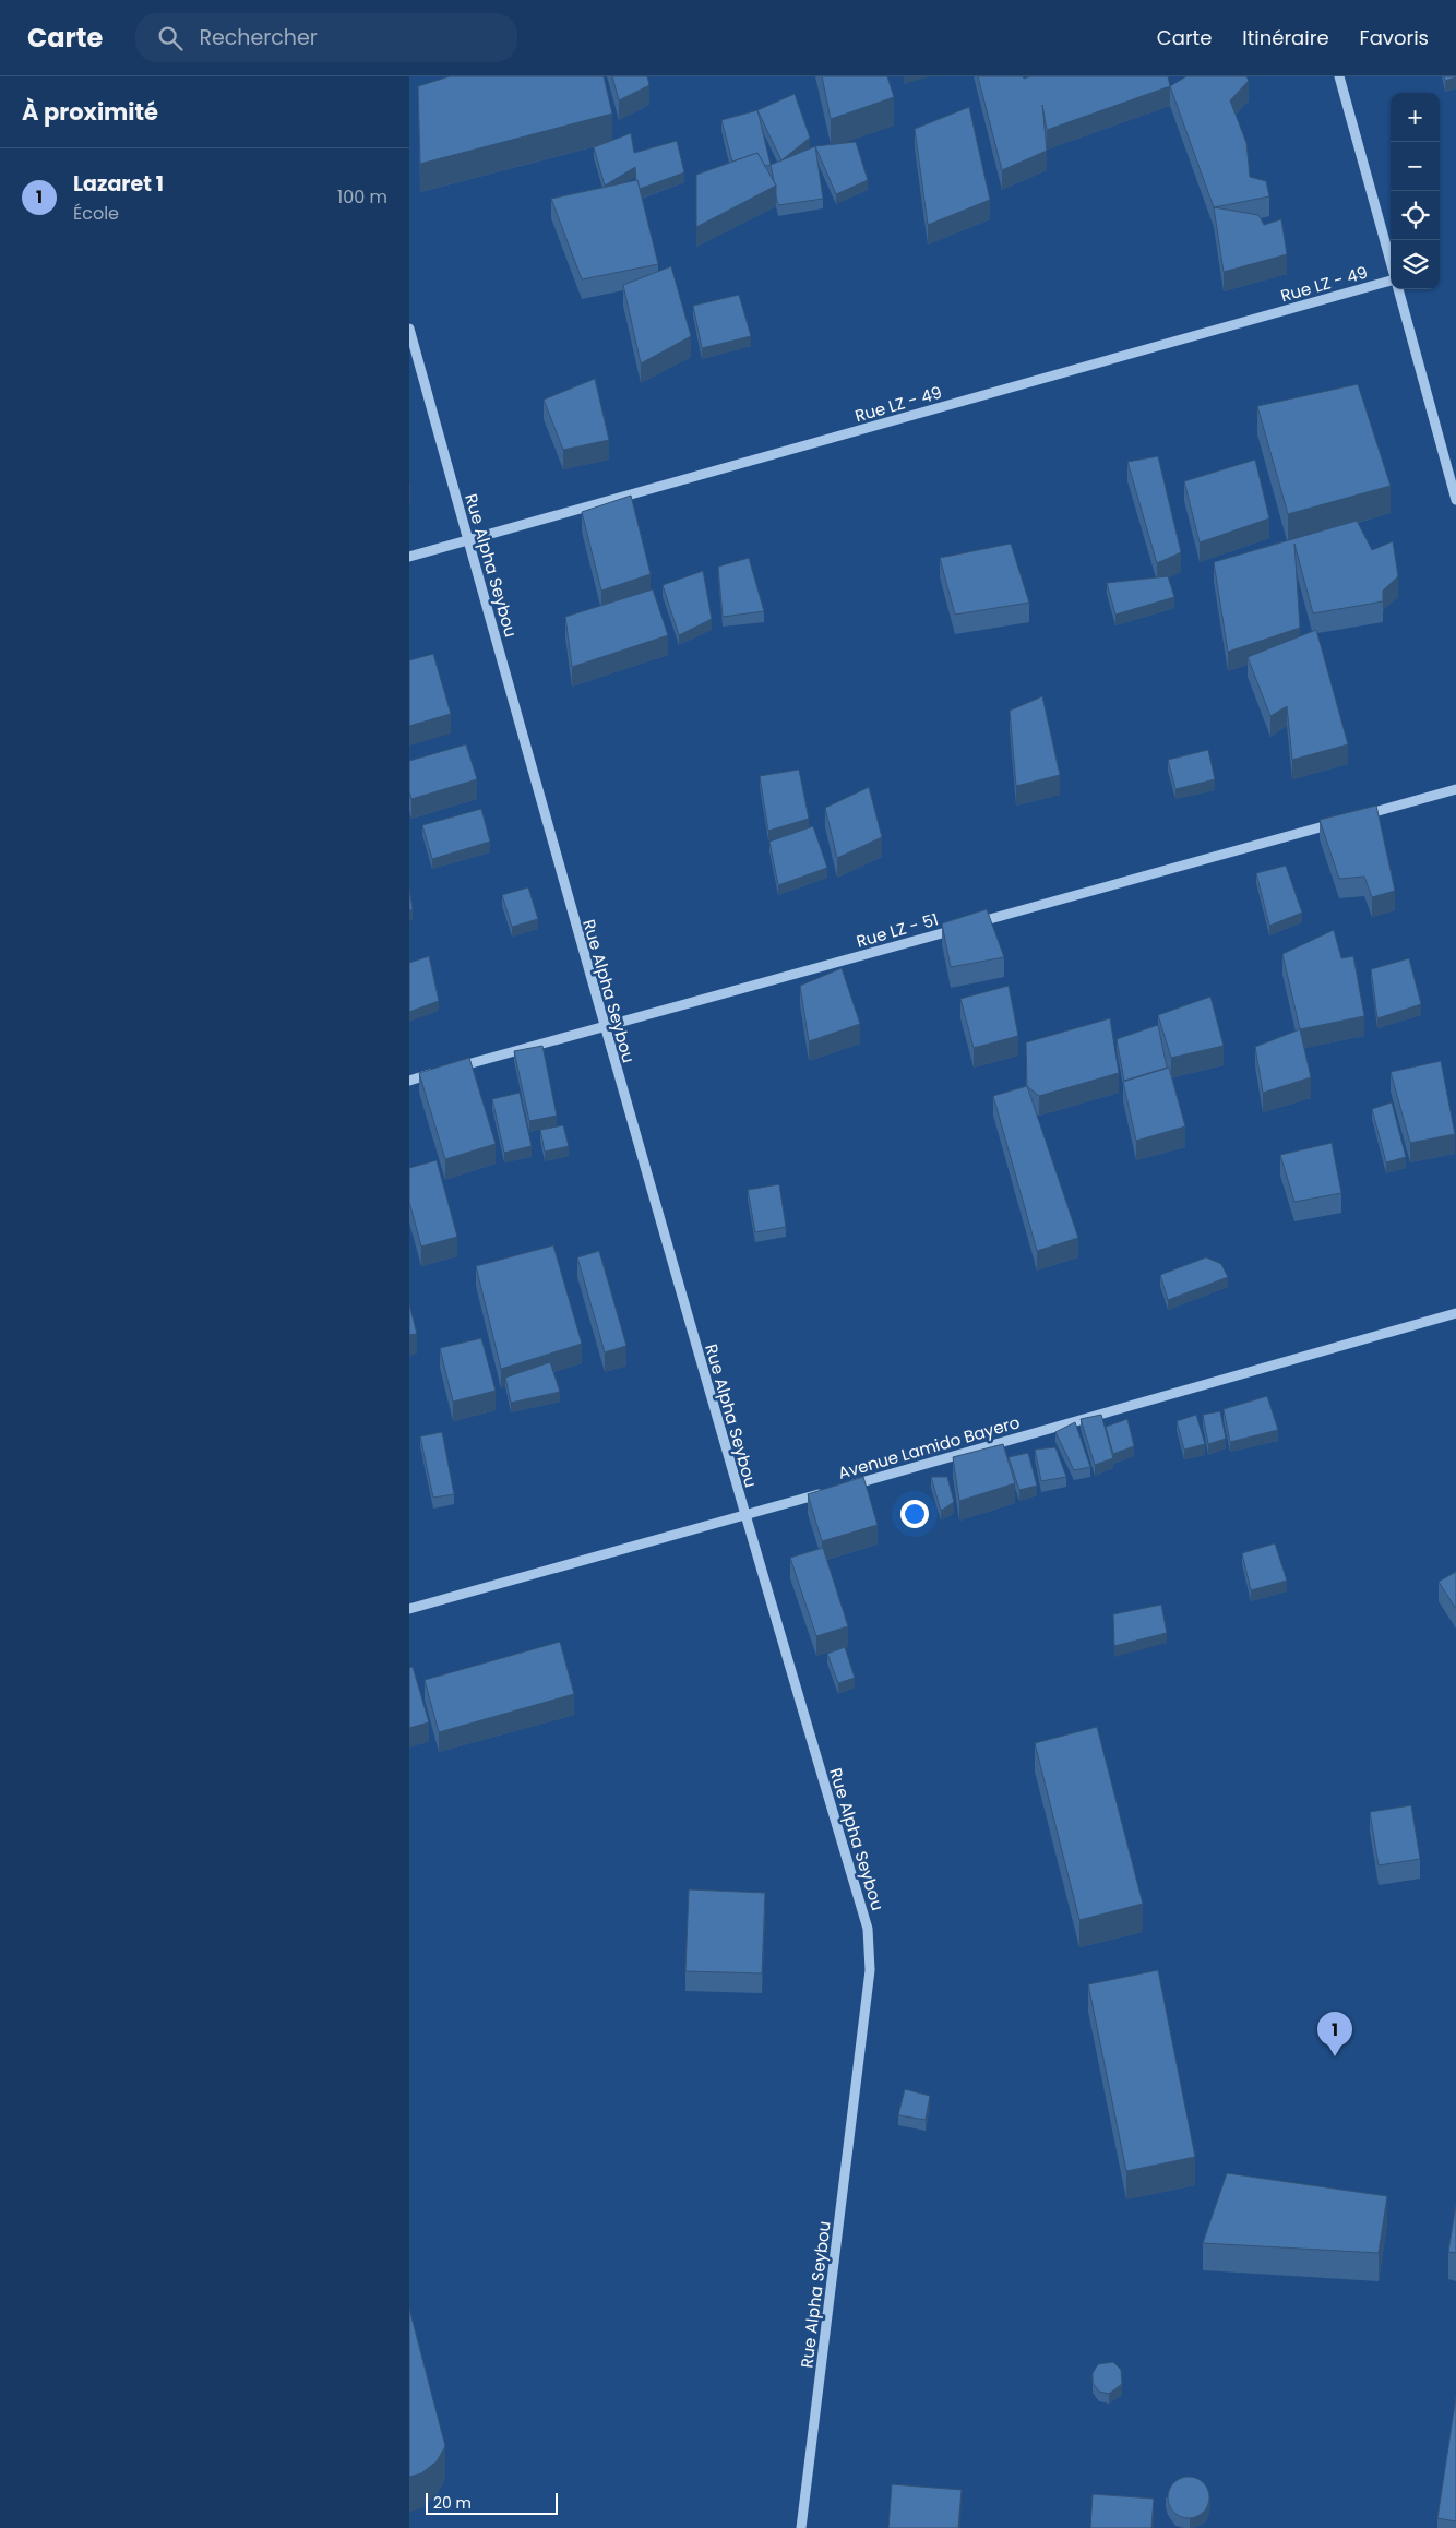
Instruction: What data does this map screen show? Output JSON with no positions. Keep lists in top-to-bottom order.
{
  "streets": {
    "street": [
      "Rue LZ - 49",
      "Rue Alpha Seybou",
      "Rue LZ - 51",
      "Avenue Lamido Bayero"
    ]
  },
  "crossings": [
    ["Rue LZ - 49", "Rue Alpha Seybou"],
    ["Rue Alpha Seybou", "Rue LZ - 51"],
    ["Rue Alpha Seybou", "Avenue Lamido Bayero"]
  ],
  "scale_bar": "20 m",
  "page": {
    "header": "Carte",
    "search": "Rechercher",
    "nav": ["Carte", "Itinéraire", "Favoris"],
    "heading": "À proximité",
    "map_buttons": ["+", "−"],
    "list": [
      {
        "mark": "1",
        "name": "Lazaret 1",
        "note": "École",
        "value": "100 m"
      }
    ],
    "pins": "1",
    "scale": "20 m"
  }
}
